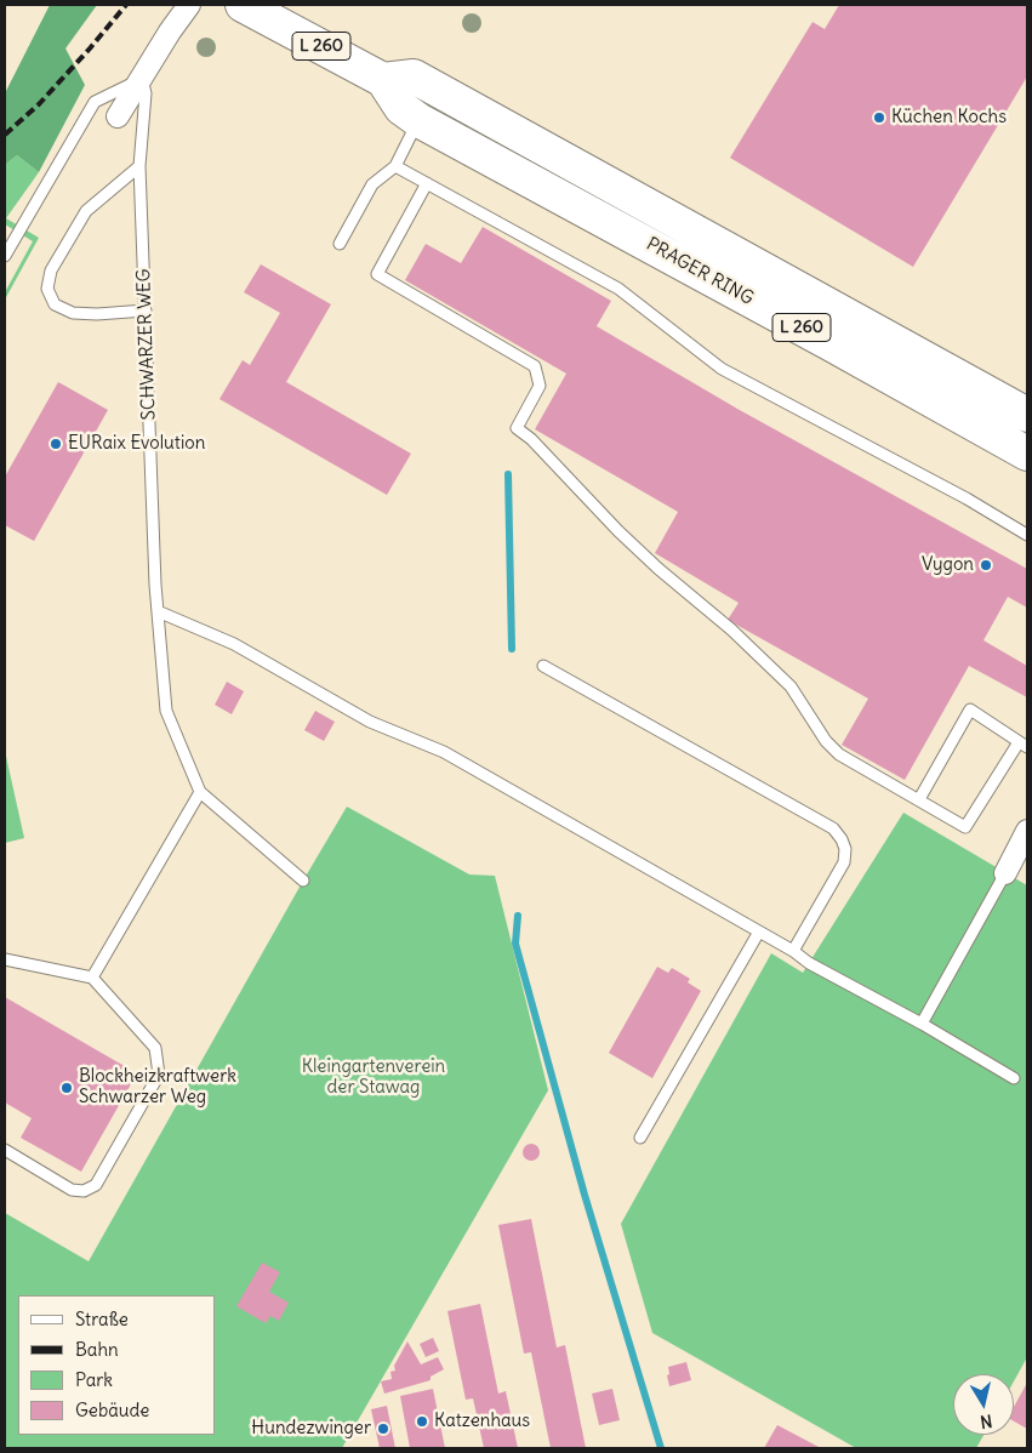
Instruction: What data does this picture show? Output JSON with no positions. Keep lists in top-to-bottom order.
{
  "streets": {
    "main road": ["L 260", "PRAGER RING"],
    "lane": ["SCHWARZER WEG"]
  },
  "parks": ["Kleingartenverein der Stawag"],
  "places": [
    "Küchen Kochs",
    "EURaix Evolution",
    "Vygon",
    "Blockheizkraftwerk Schwarzer Weg",
    "Katzenhaus",
    "Hundezwinger"
  ],
  "legend": [
    "Straße",
    "Bahn",
    "Park",
    "Gebäude"
  ],
  "north": "bottom"
}
